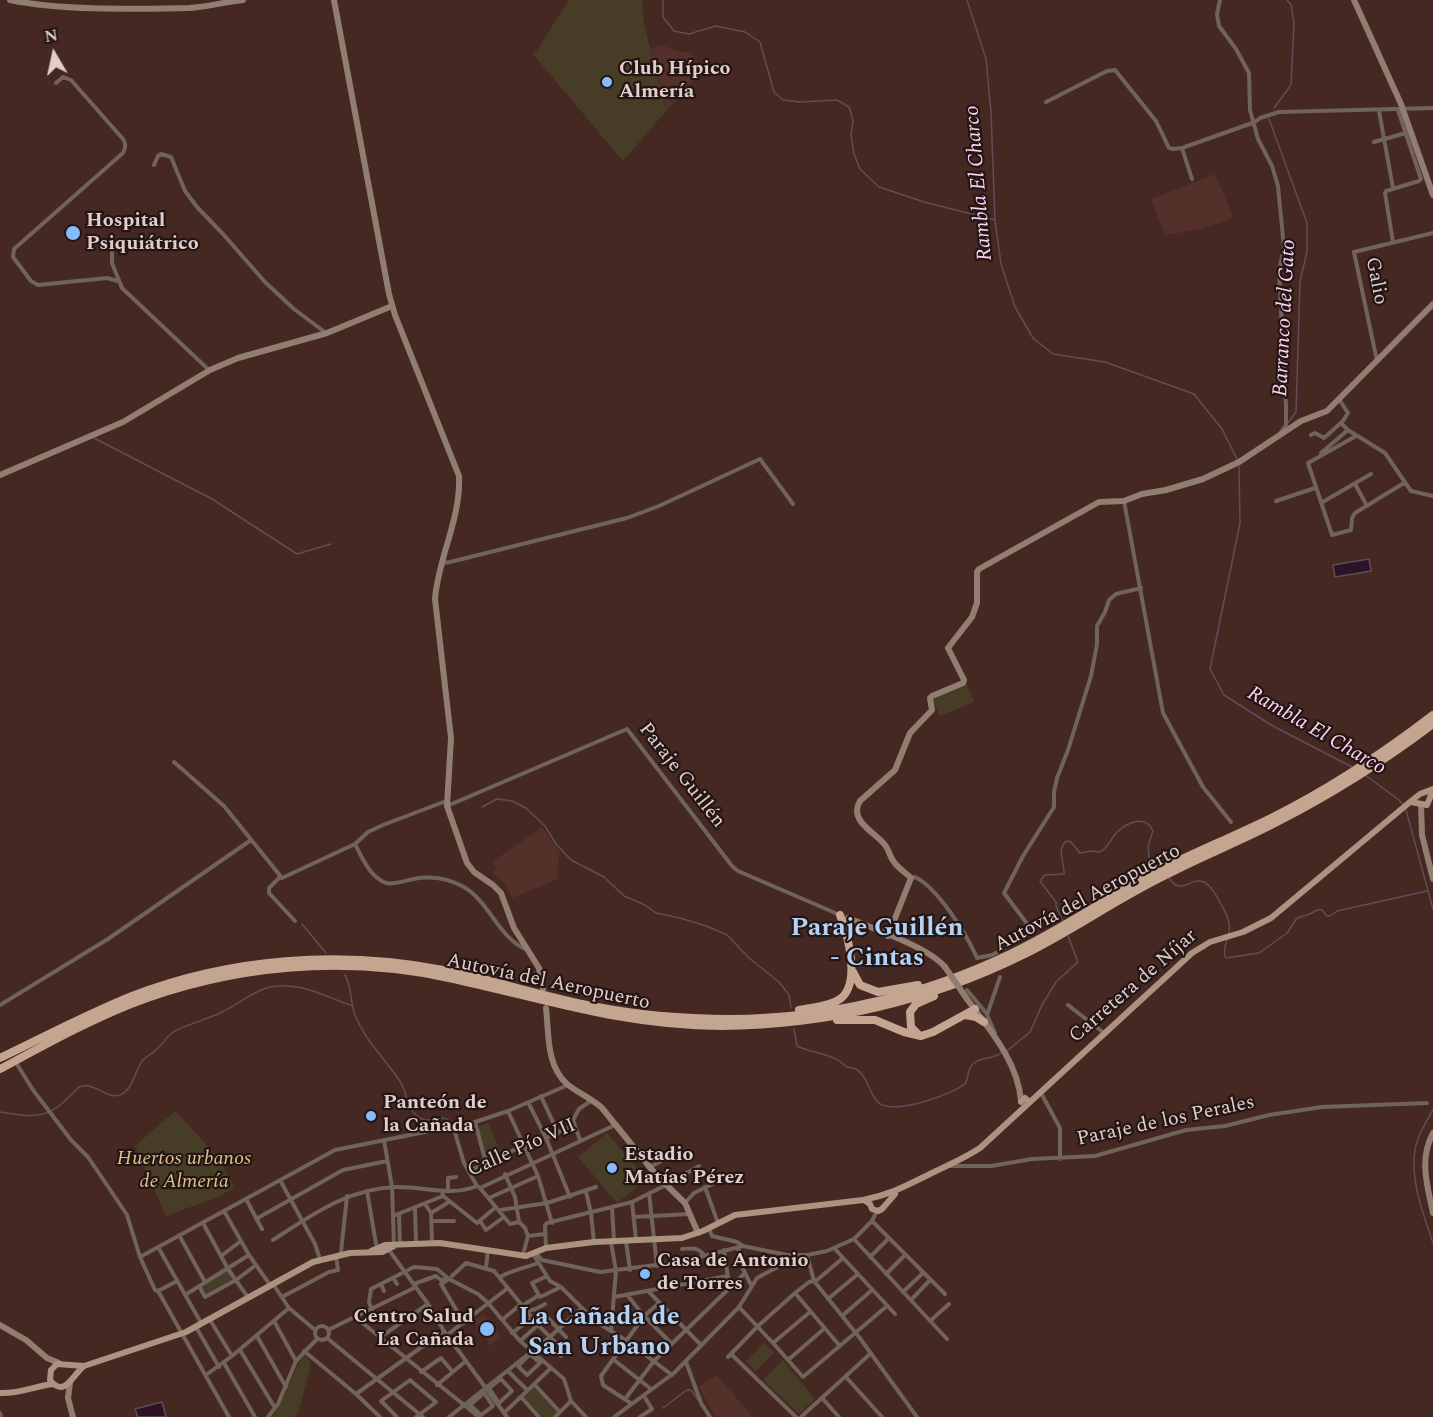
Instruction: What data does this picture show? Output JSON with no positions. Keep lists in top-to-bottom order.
{
  "streets": {
    "highway": ["Autovía del Aeropuerto"],
    "main road": ["Carretera de Níjar"],
    "street": [
      "Galio",
      "Paraje Guillén",
      "Paraje de los Perales",
      "Calle Pío VII"
    ]
  },
  "crossings": [
    ["Carretera de Níjar", "Paraje de los Perales"]
  ],
  "districts": ["Paraje Guillén - Cintas", "La Cañada de San Urbano"],
  "water": ["Rambla El Charco", "Barranco del Gato"],
  "parks": ["Huertos urbanos de Almería"],
  "places": [
    "Club Hípico Almería",
    "Hospital Psiquiátrico",
    "Panteón de la Cañada",
    "Estadio Matías Pérez",
    "Casa de Antonio de Torres",
    "Centro Salud La Cañada"
  ],
  "north": "top"
}
